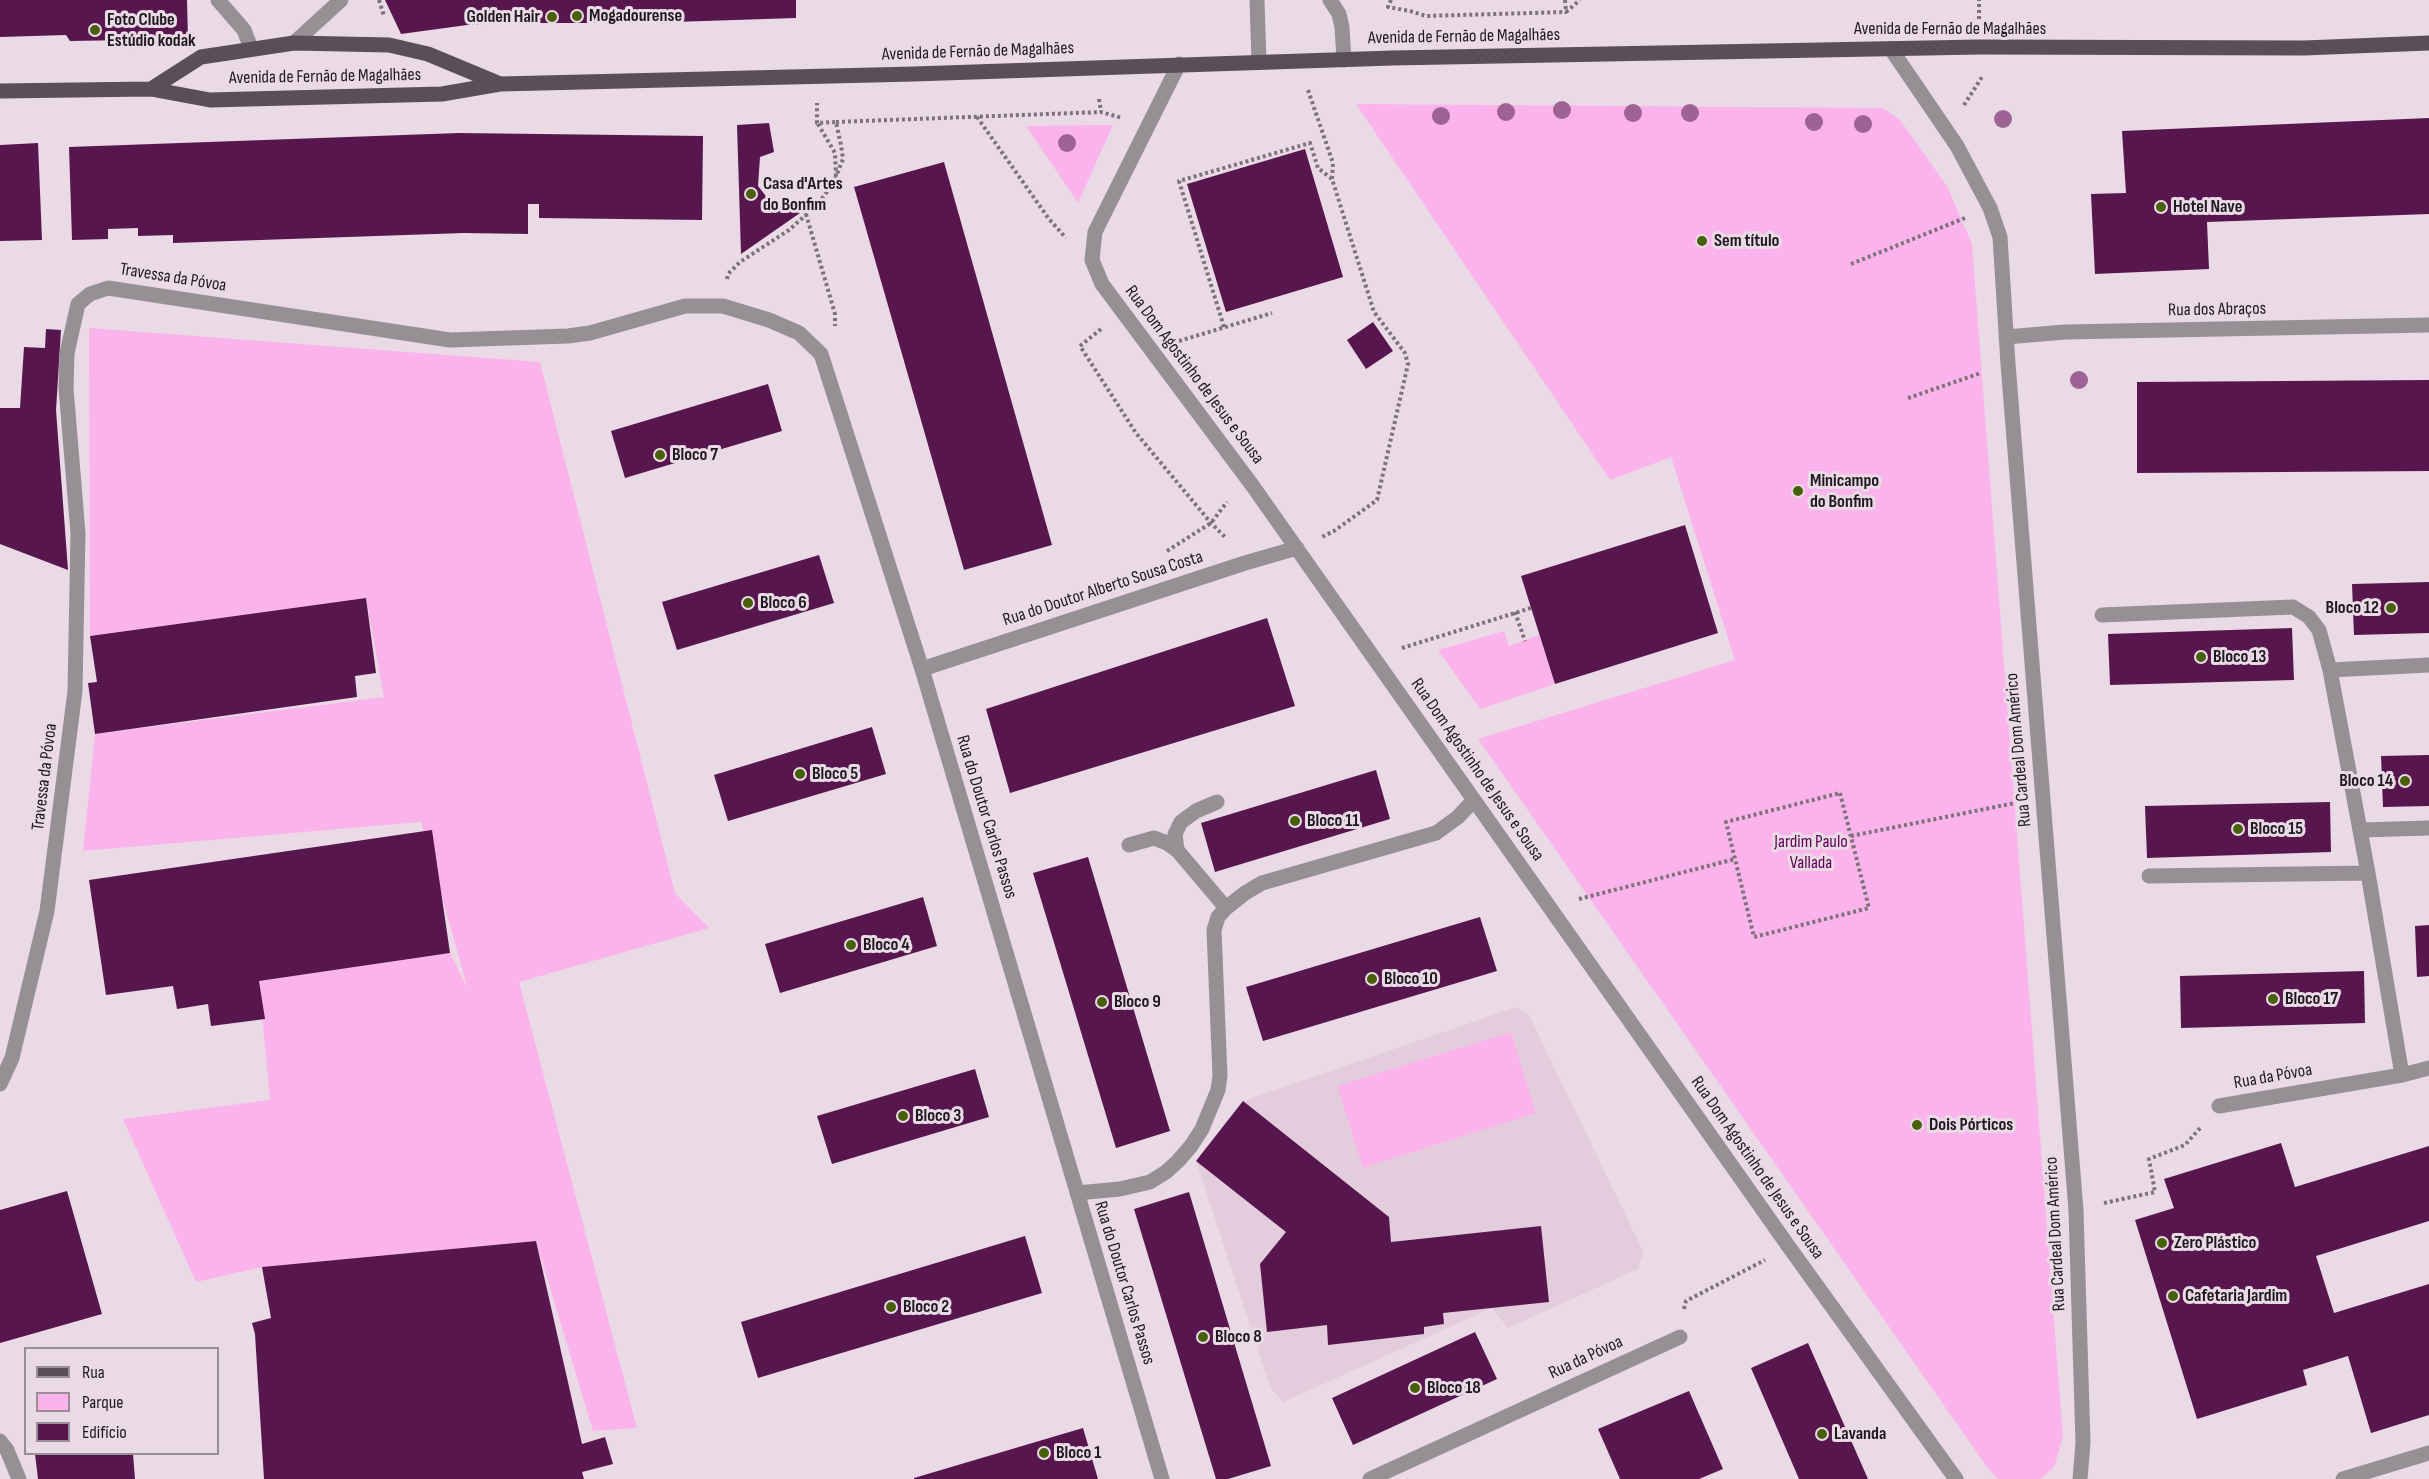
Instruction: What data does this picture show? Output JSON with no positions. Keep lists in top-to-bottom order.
{
  "streets": {
    "main road": ["Avenida de Fernão de Magalhães"],
    "street": [
      "Travessa da Póvoa",
      "Rua dos Abraços",
      "Rua Dom Agostinho de Jesus e Sousa",
      "Rua do Doutor Alberto Sousa Costa",
      "Rua Cardeal Dom Américo",
      "Rua do Doutor Carlos Passos",
      "Rua da Póvoa"
    ]
  },
  "crossings": [
    ["Avenida de Fernão de Magalhães", "Rua Dom Agostinho de Jesus e Sousa"],
    ["Avenida de Fernão de Magalhães", "Rua Cardeal Dom Américo"],
    ["Travessa da Póvoa", "Rua do Doutor Carlos Passos"],
    ["Rua dos Abraços", "Rua Cardeal Dom Américo"],
    ["Rua Dom Agostinho de Jesus e Sousa", "Rua do Doutor Alberto Sousa Costa"],
    ["Rua do Doutor Alberto Sousa Costa", "Rua do Doutor Carlos Passos"],
    ["Rua Cardeal Dom Américo", "Rua da Póvoa"]
  ],
  "parks": ["Jardim Paulo Vallada"],
  "places": [
    "Mogadourense",
    "Golden Hair",
    "Foto Clube Estúdio kodak",
    "Casa d'Artes do Bonfim",
    "Hotel Nave",
    "Sem título",
    "Bloco 7",
    "Minicampo do Bonfim",
    "Bloco 6",
    "Bloco 12",
    "Bloco 13",
    "Bloco 5",
    "Bloco 14",
    "Bloco 11",
    "Bloco 15",
    "Bloco 4",
    "Bloco 10",
    "Bloco 17",
    "Bloco 9",
    "Bloco 3",
    "Dois Pórticos",
    "Zero Plástico",
    "Cafetaria Jardim",
    "Bloco 2",
    "Bloco 8",
    "Bloco 18",
    "Lavanda",
    "Bloco 1"
  ],
  "legend": ["Rua", "Parque", "Edifício"]
}
